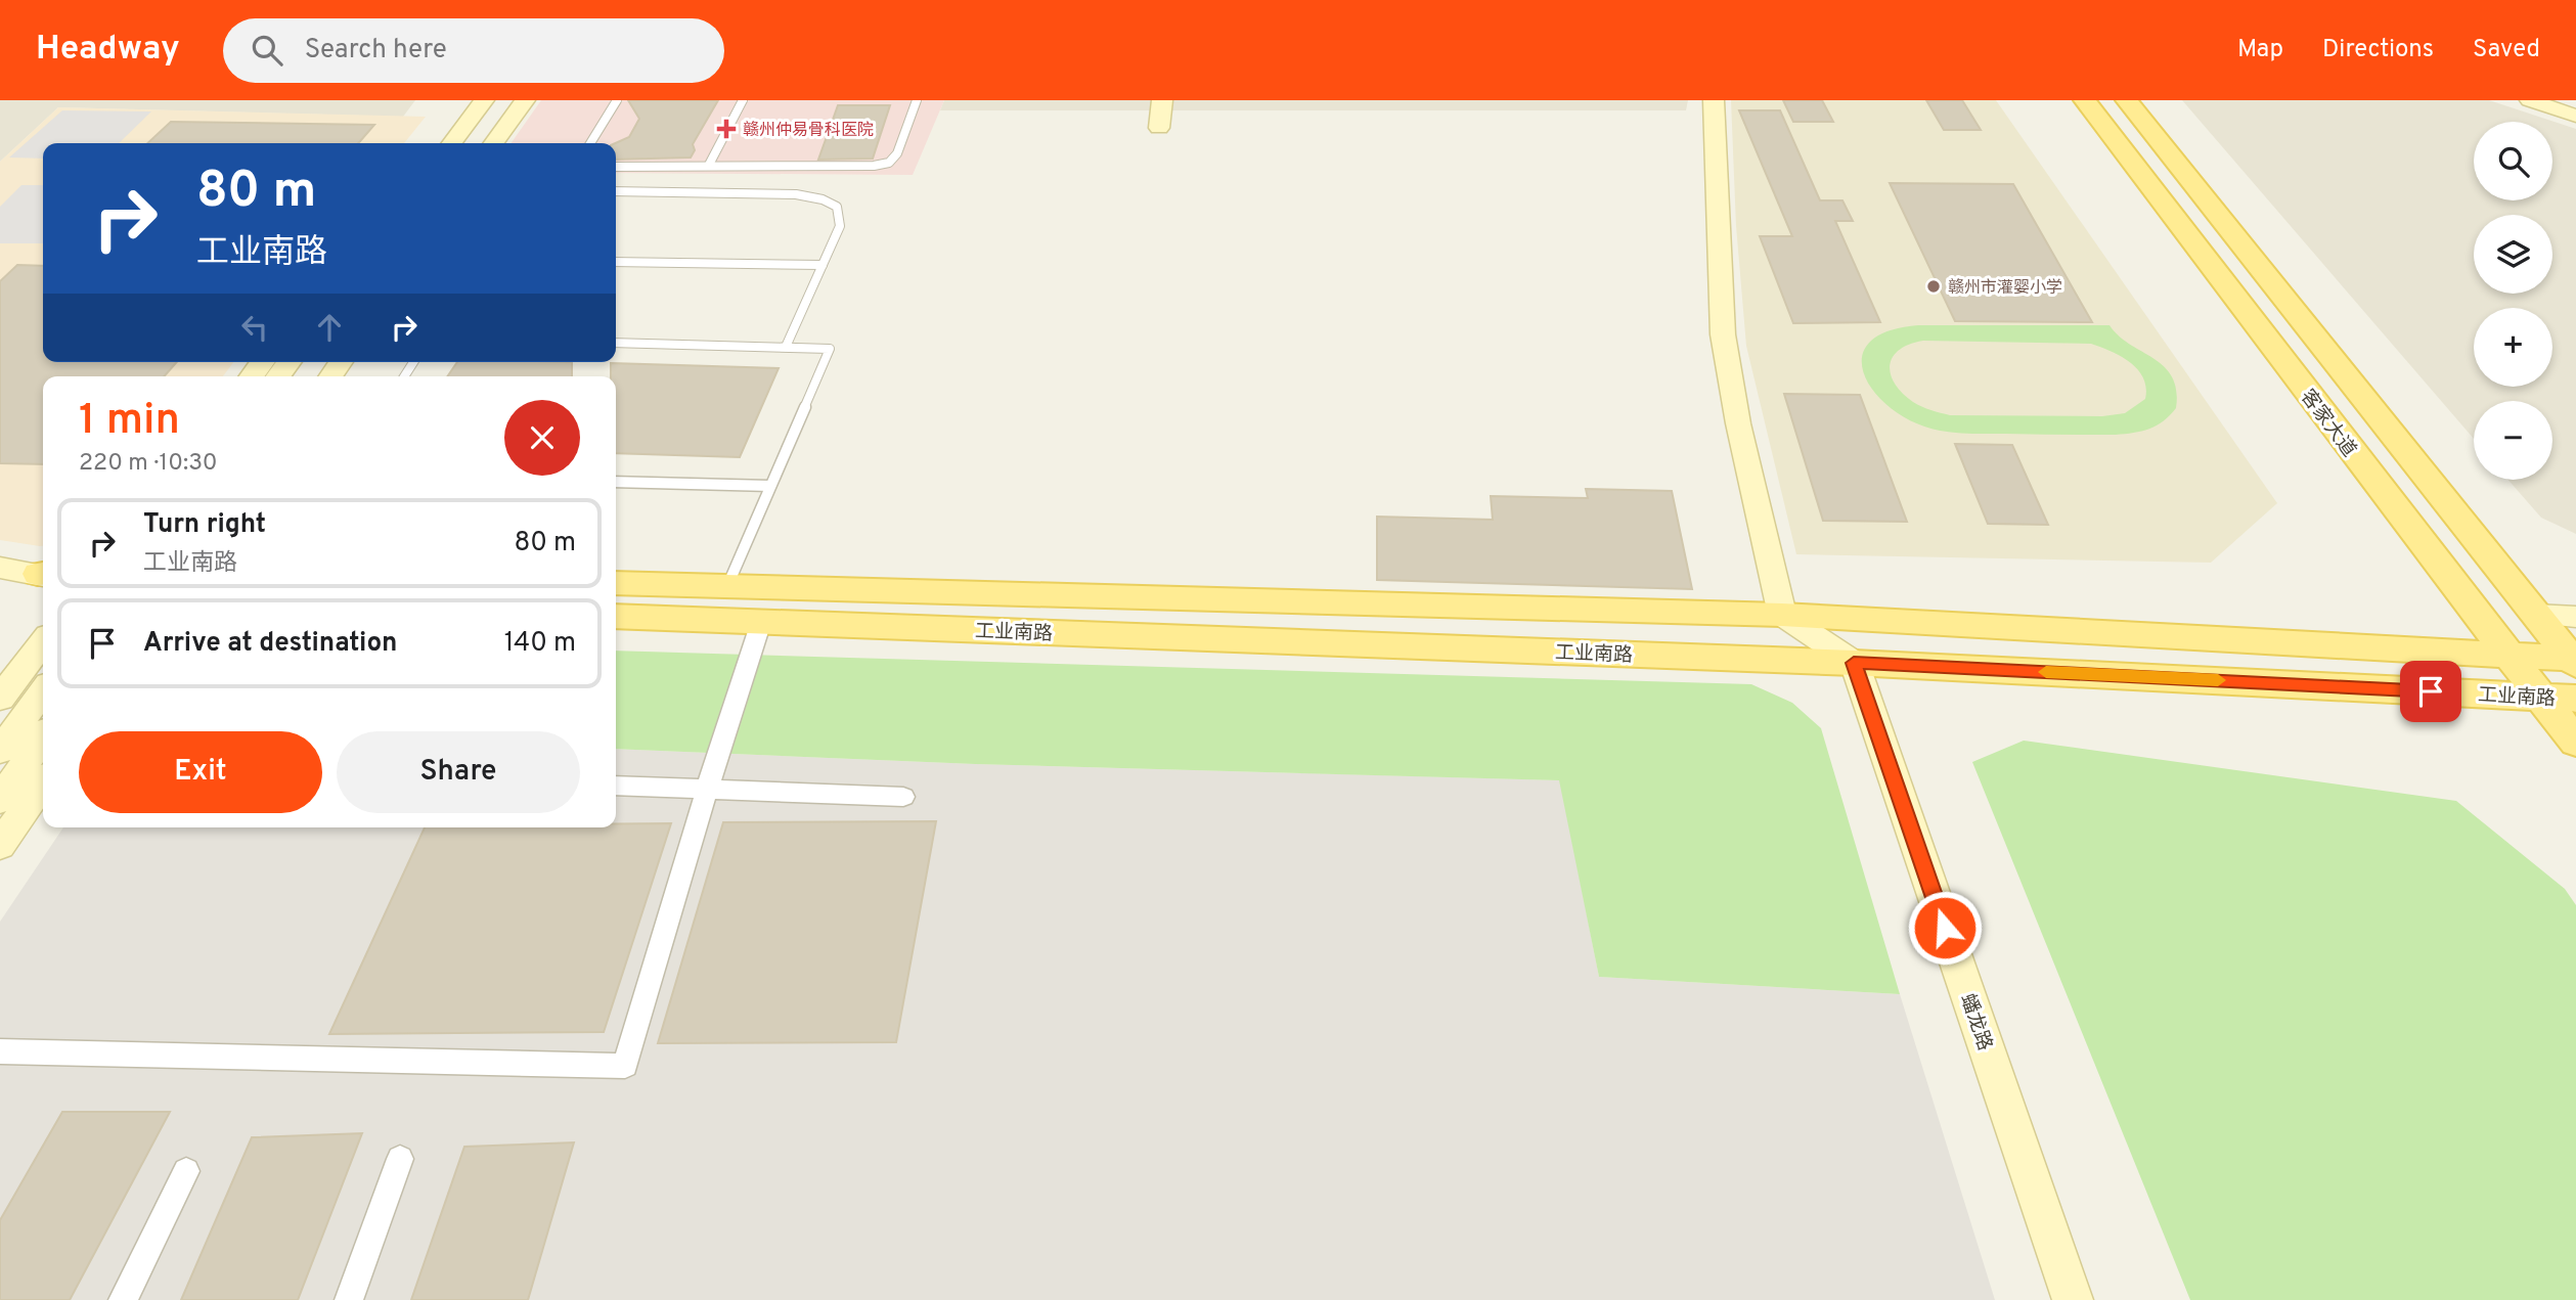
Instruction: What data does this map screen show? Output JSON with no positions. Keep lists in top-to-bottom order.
{
  "streets": {
    "main road": ["客家大道", "工业南路"],
    "street": ["蟠龙路"]
  },
  "crossings": [
    ["客家大道", "工业南路"],
    ["工业南路", "蟠龙路"]
  ],
  "places": {
    "health": ["赣州仲易骨科医院"],
    "other": ["赣州市灌婴小学"]
  },
  "page": {
    "header": "Headway",
    "search": "Search here",
    "nav": ["Map", "Directions", "Saved"],
    "map_buttons": ["+", "−"],
    "turn": ["80 m", "工业南路"],
    "heading": ["1 min", "220 m · 10:30"],
    "list": [
      {
        "name": "Turn right",
        "note": "工业南路",
        "value": "80 m"
      },
      {
        "name": "Arrive at destination",
        "value": "140 m"
      }
    ],
    "buttons": ["Exit", "Share"]
  }
}
